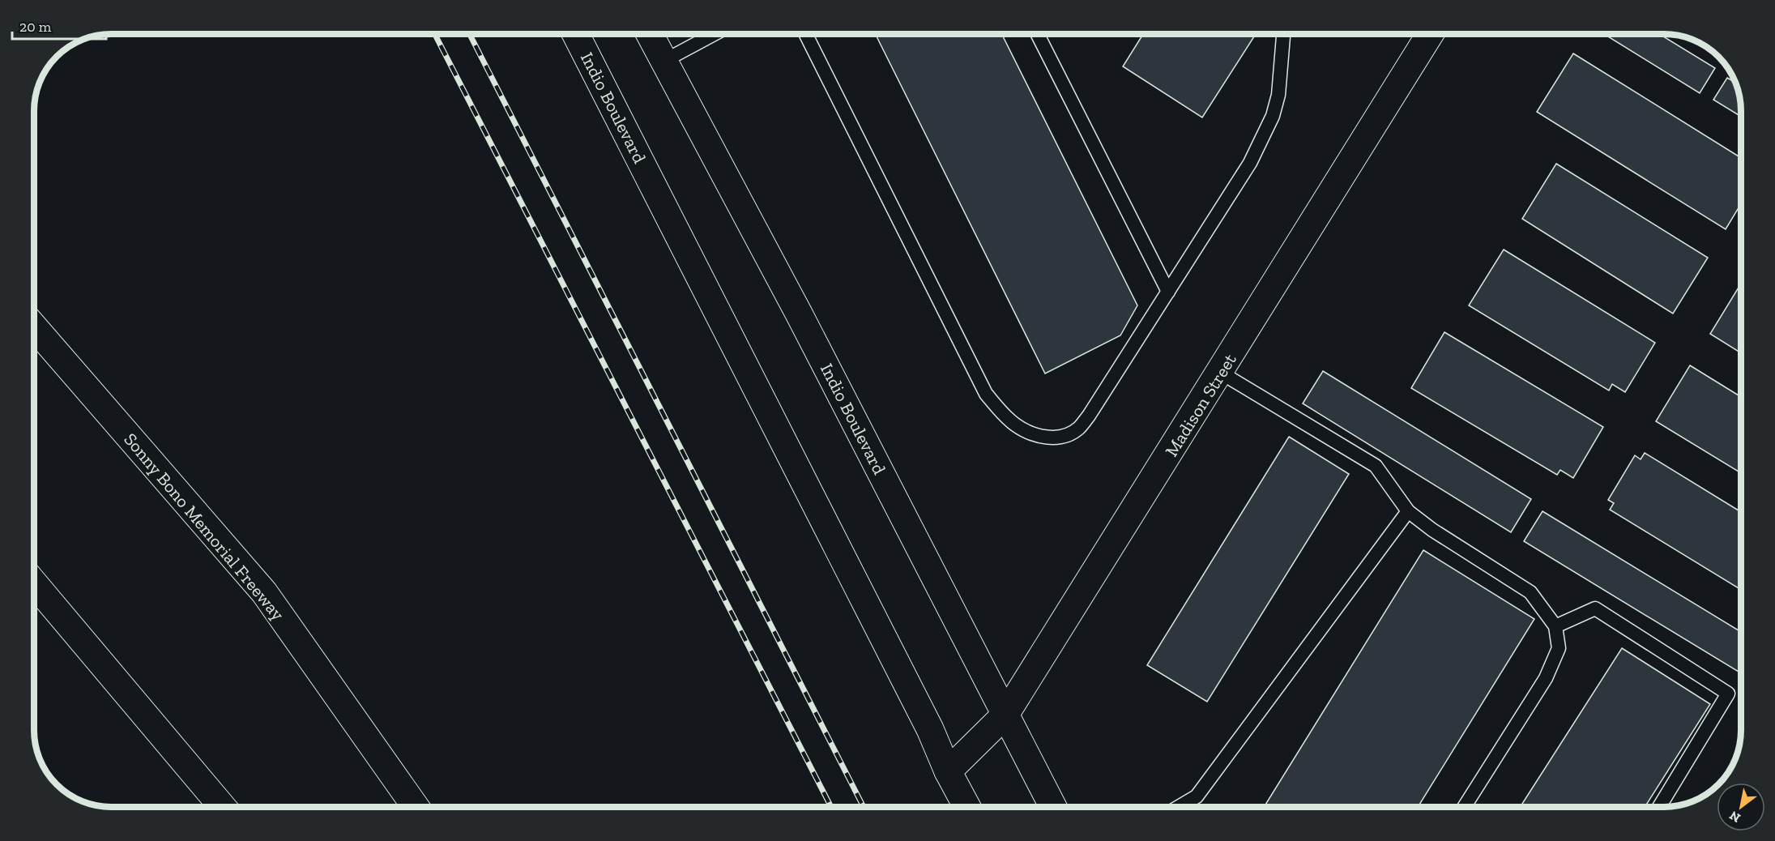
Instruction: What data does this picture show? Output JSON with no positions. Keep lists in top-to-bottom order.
{
  "streets": {
    "main road": ["Indio Boulevard", "Madison Street", "Sonny Bono Memorial Freeway"]
  },
  "crossings": [
    ["Indio Boulevard", "Madison Street"]
  ],
  "scale_bar": "20 m",
  "north": "bottom left"
}
